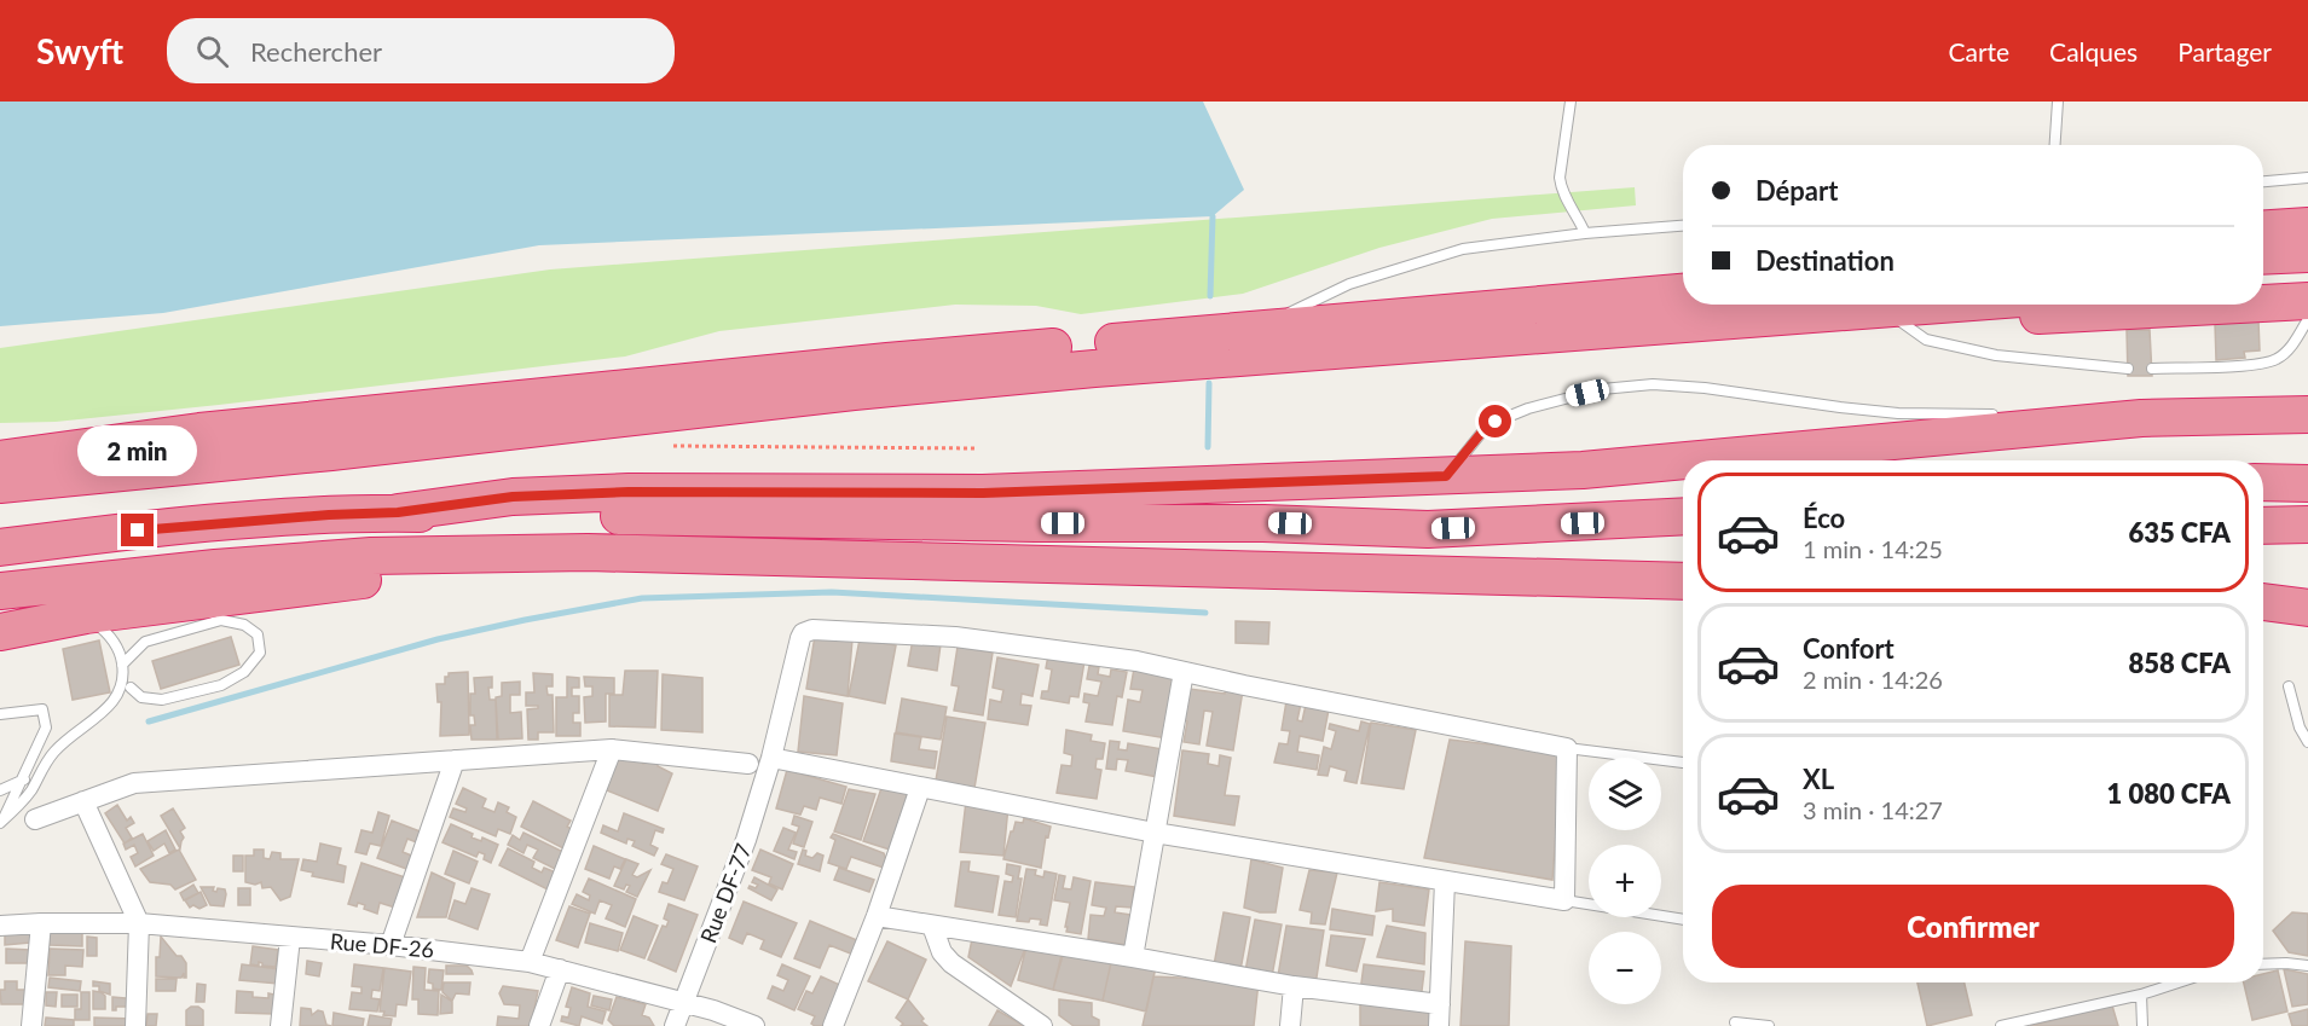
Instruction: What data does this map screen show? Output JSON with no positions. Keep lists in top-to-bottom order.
{
  "streets": {
    "street": ["Rue DF-77", "Rue DF-26"]
  },
  "crossings": [
    ["Rue DF-77", "Rue DF-26"]
  ],
  "page": {
    "header": "Swyft",
    "search": "Rechercher",
    "nav": ["Carte", "Calques", "Partager"],
    "banner": ["Départ", "Destination"],
    "bubble": "2 min",
    "list": [
      {
        "name": "Éco",
        "note": "1 min · 14:25",
        "value": "635 CFA"
      },
      {
        "name": "Confort",
        "note": "2 min · 14:26",
        "value": "858 CFA"
      },
      {
        "name": "XL",
        "note": "3 min · 14:27",
        "value": "1 080 CFA"
      }
    ],
    "map_buttons": ["+", "−"],
    "buttons": "Confirmer"
  }
}
